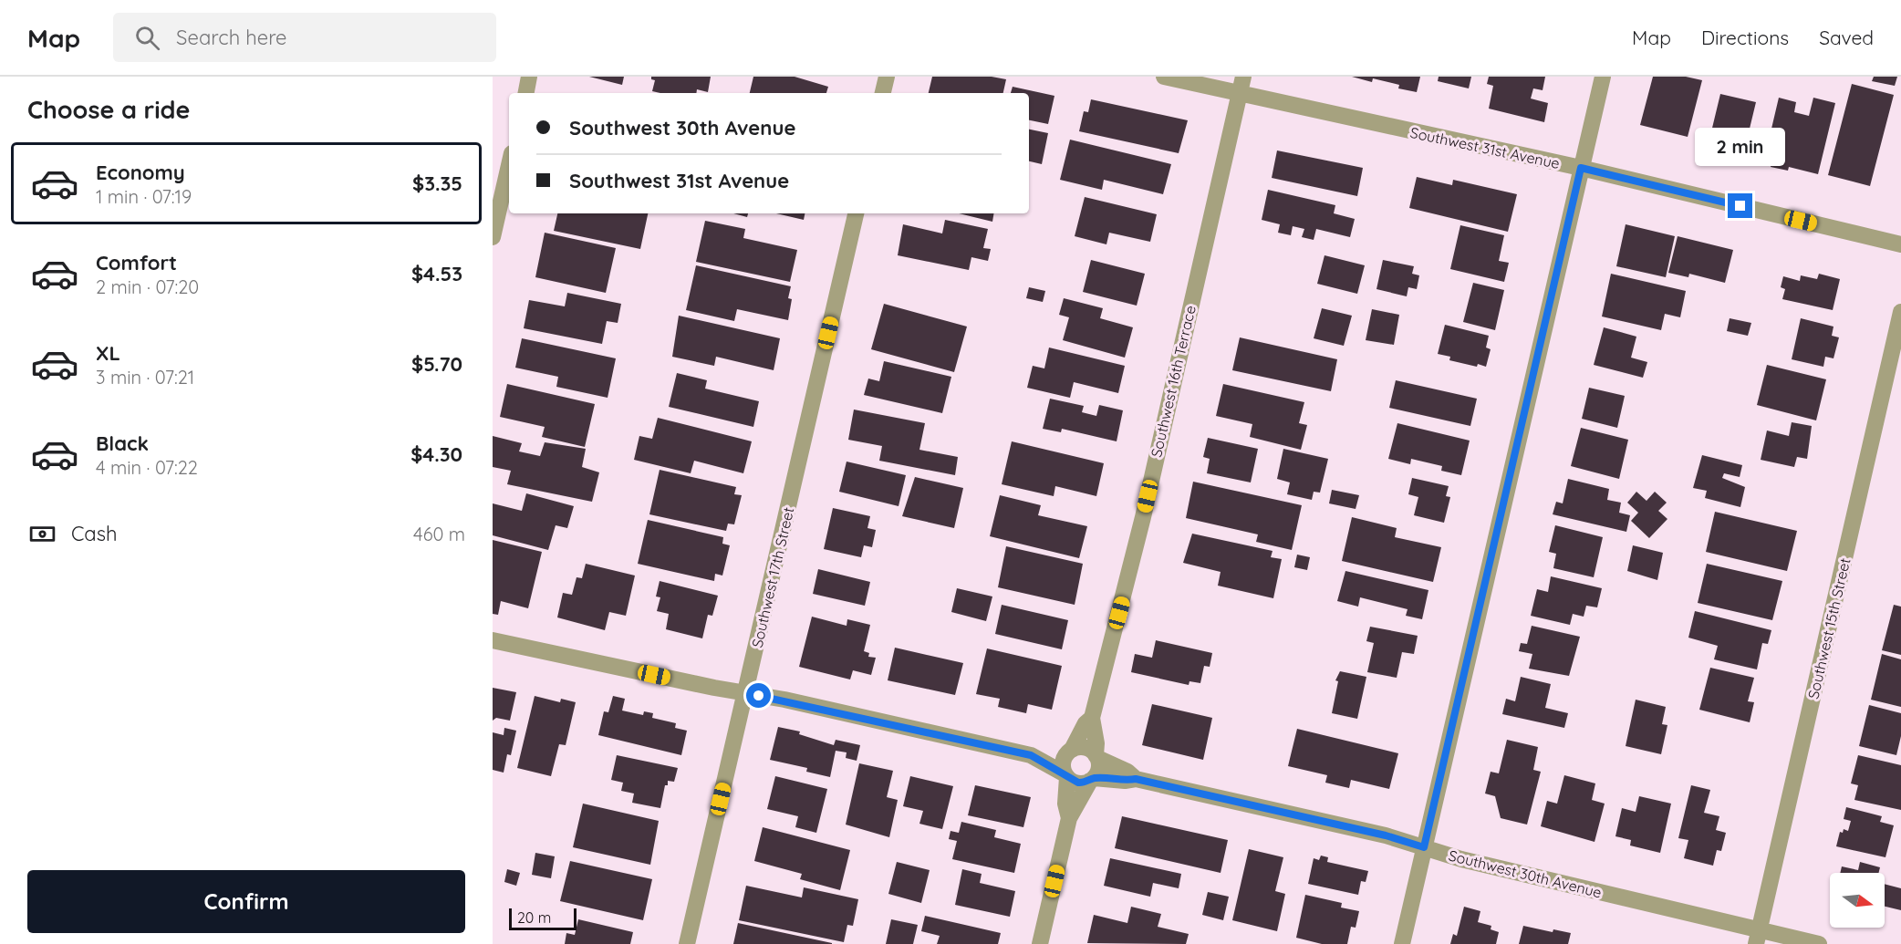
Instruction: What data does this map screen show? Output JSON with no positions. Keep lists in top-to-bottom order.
{
  "streets": {
    "street": [
      "Southwest 31st Avenue",
      "Southwest 16th Terrace",
      "Southwest 17th Street",
      "Southwest 15th Street",
      "Southwest 30th Avenue"
    ]
  },
  "crossings": [
    ["Southwest 31st Avenue", "Southwest 16th Terrace"],
    ["Southwest 16th Terrace", "Southwest 30th Avenue"],
    ["Southwest 15th Street", "Southwest 30th Avenue"]
  ],
  "scale_bar": "20 m",
  "north": "right",
  "page": {
    "header": "Map",
    "search": "Search here",
    "nav": ["Map", "Directions", "Saved"],
    "heading": "Choose a ride",
    "banner": ["Southwest 30th Avenue", "Southwest 31st Avenue"],
    "bubble": "2 min",
    "list": [
      {
        "name": "Economy",
        "note": "1 min · 07:19",
        "value": "$3.35"
      },
      {
        "name": "Comfort",
        "note": "2 min · 07:20",
        "value": "$4.53"
      },
      {
        "name": "XL",
        "note": "3 min · 07:21",
        "value": "$5.70"
      },
      {
        "name": "Black",
        "note": "4 min · 07:22",
        "value": "$4.30"
      }
    ],
    "pay": ["Cash", "460 m"],
    "buttons": "Confirm",
    "scale": "20 m"
  }
}
